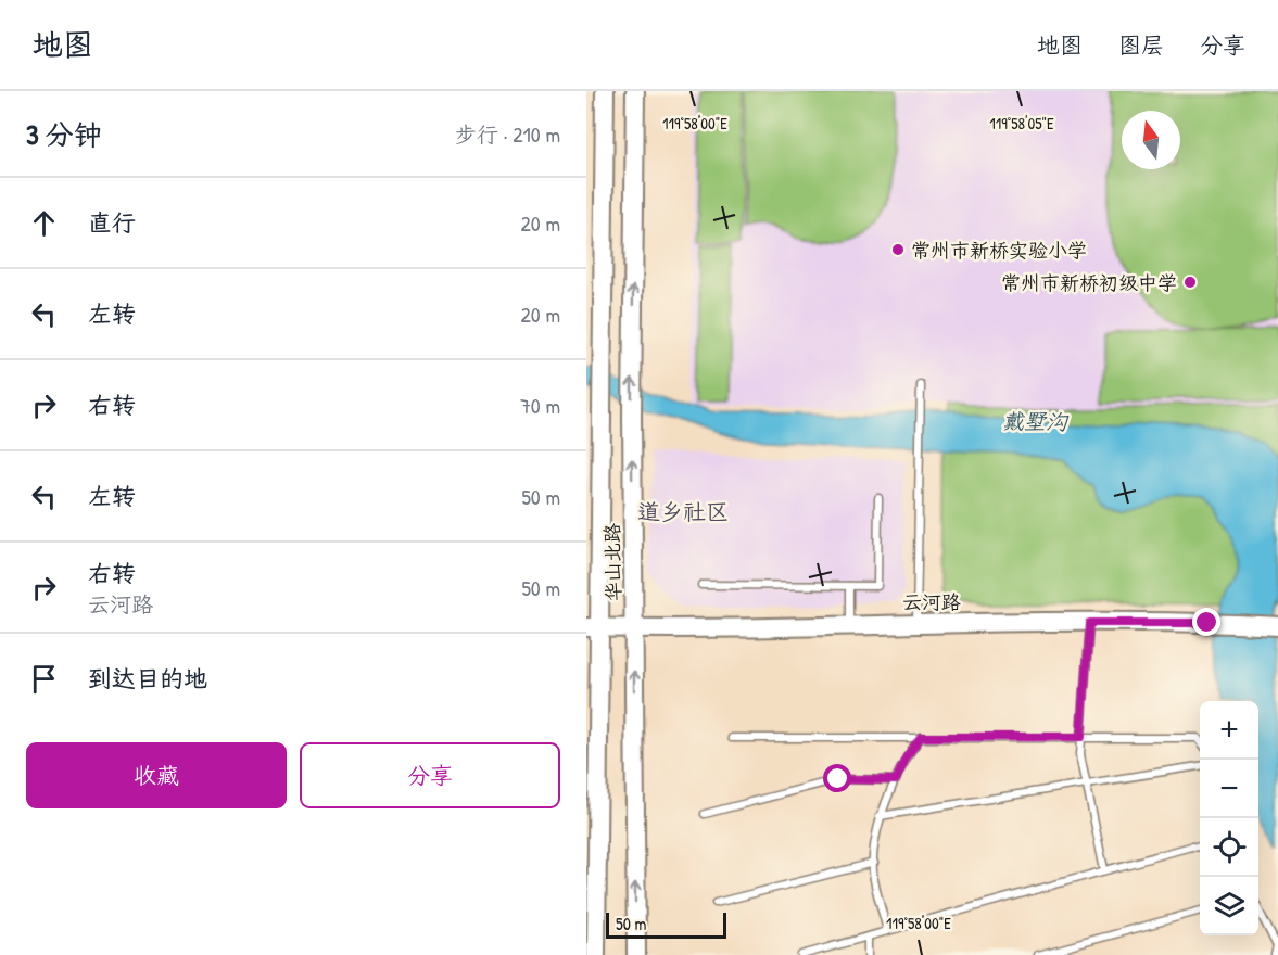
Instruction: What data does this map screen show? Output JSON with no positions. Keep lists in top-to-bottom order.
{
  "streets": {
    "main road": ["华山北路", "云河路"]
  },
  "crossings": [
    ["华山北路", "云河路"]
  ],
  "districts": ["道乡社区"],
  "water": ["戴墅沟"],
  "places": ["常州市新桥实验小学", "常州市新桥初级中学"],
  "scale_bar": "50 m",
  "north": "top",
  "page": {
    "header": "地图",
    "nav": ["地图", "图层", "分享"],
    "heading": ["3 分钟", "步行 · 210 m"],
    "list": [
      ["直行", "20 m"],
      ["左转", "20 m"],
      ["右转", "70 m"],
      ["左转", "50 m"],
      ["右转", "云河路", "50 m"],
      "到达目的地"
    ],
    "map_buttons": ["+", "−"],
    "buttons": ["收藏", "分享"],
    "scale": "50 m"
  },
  "coordinates": ["119°58'00\"E", "119°58'05\"E"]
}
